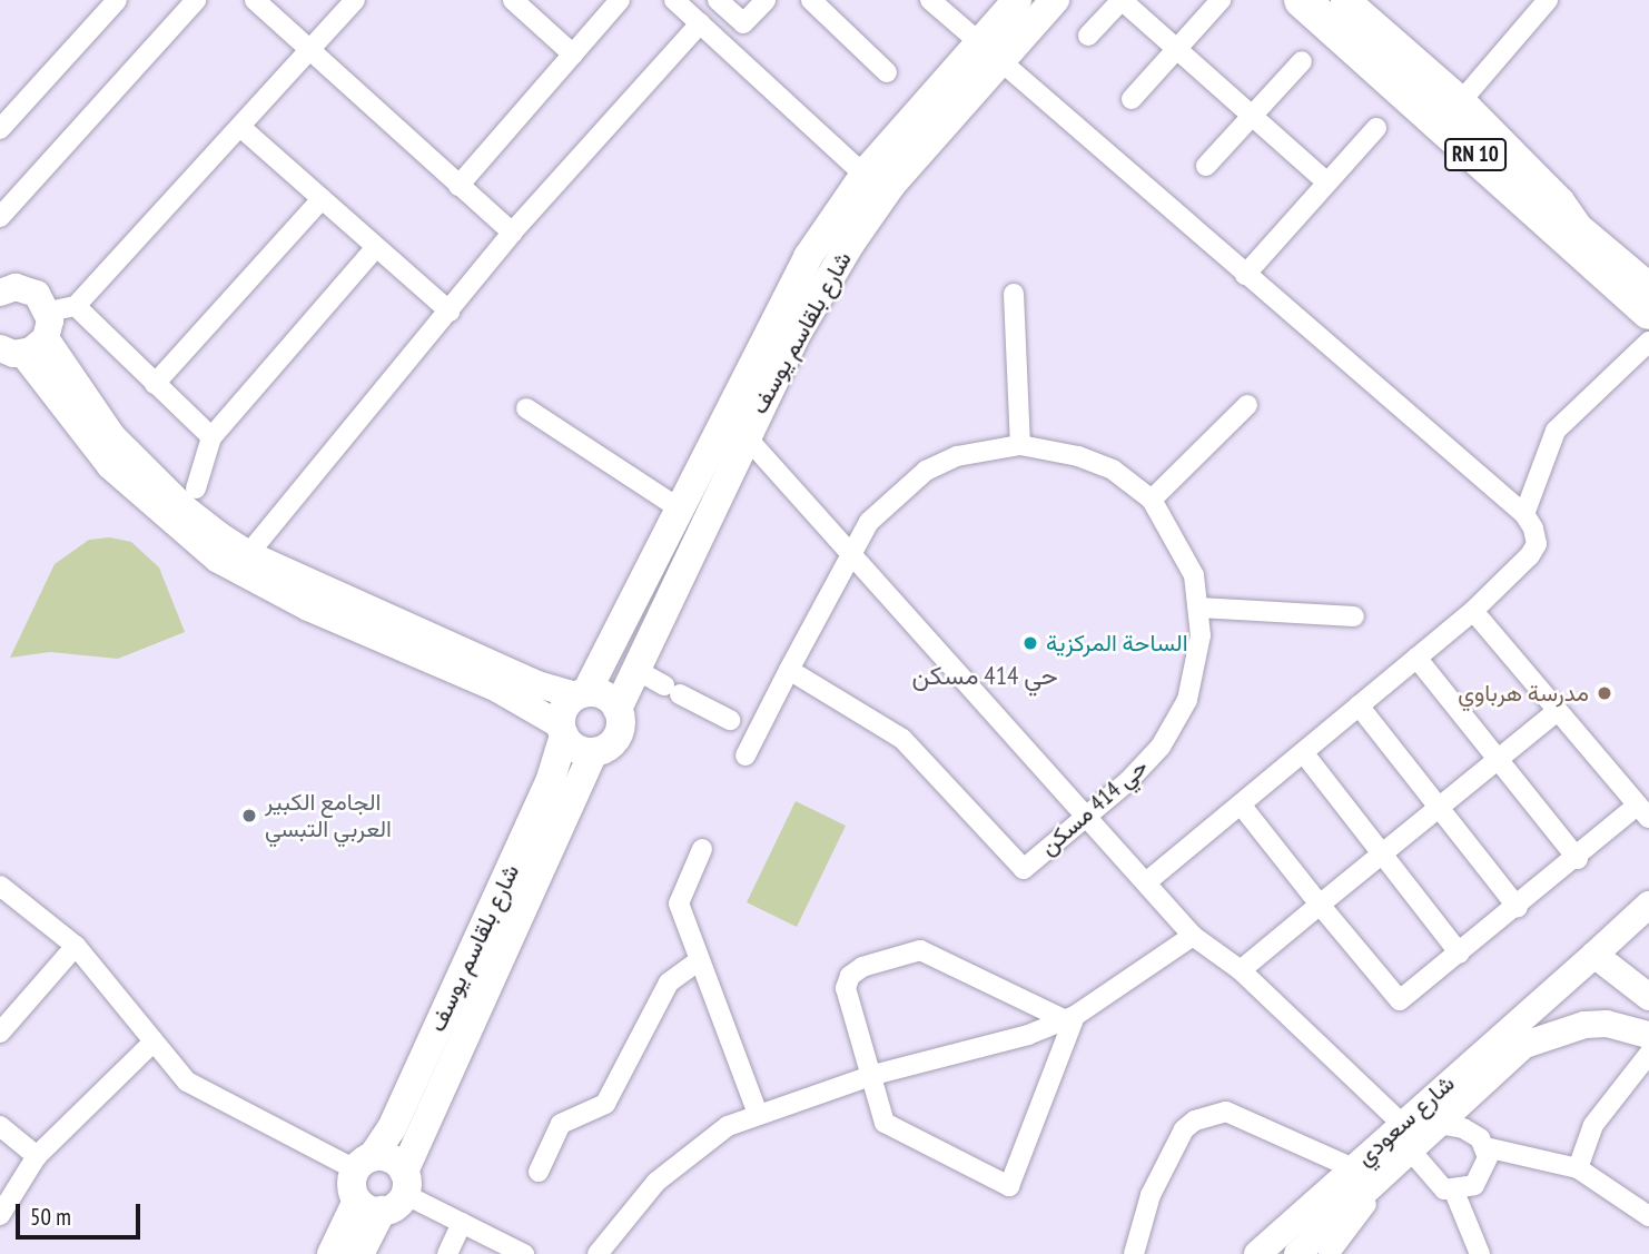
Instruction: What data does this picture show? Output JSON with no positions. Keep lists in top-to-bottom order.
{
  "streets": {
    "highway": ["RN 10"],
    "main road": ["شارع بلقاسم يوسف", "شارع سعودي"],
    "street": ["حي 414 مسكن"]
  },
  "districts": ["حي 414 مسكن"],
  "places": ["الساحة المركزية", "مدرسة هرباوي", "الجامع الكبير العربي التبسي"],
  "scale_bar": "50 m"
}
